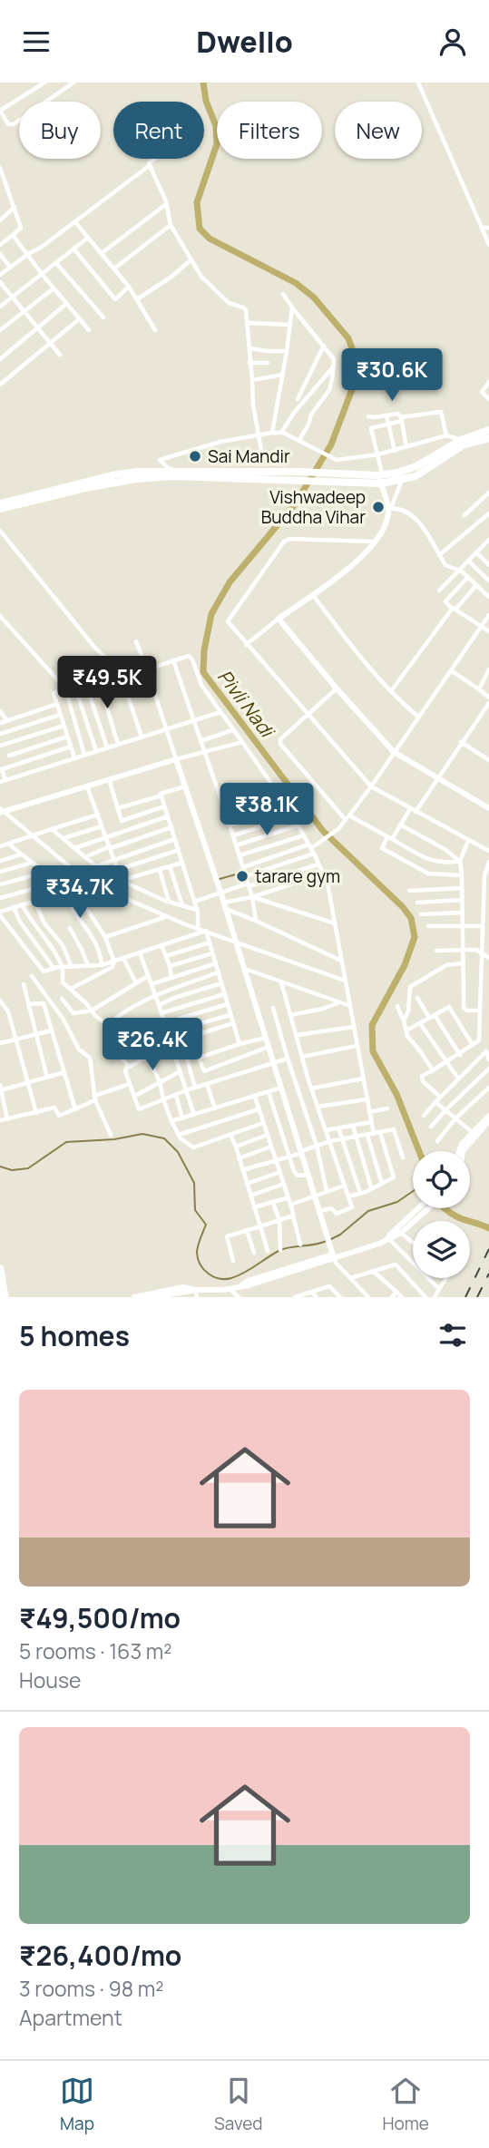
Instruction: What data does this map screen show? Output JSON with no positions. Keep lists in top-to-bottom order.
{
  "water": ["Pivli Nadi"],
  "places": ["Sai Mandir", "Vishwadeep Buddha Vihar", "tarare gym"],
  "page": {
    "header": "Dwello",
    "chip": [
      "Buy",
      "Rent",
      "Filters",
      "New"
    ],
    "price": [
      "₹30.6K",
      "₹49.5K",
      "₹38.1K",
      "₹34.7K",
      "₹26.4K"
    ],
    "heading": "5 homes",
    "list": [
      {
        "name": "₹49,500/mo",
        "note": "5 rooms · 163 m² · House"
      },
      {
        "name": "₹26,400/mo",
        "note": "3 rooms · 98 m² · Apartment"
      }
    ],
    "tabs": ["Map", "Saved", "Home"]
  }
}
